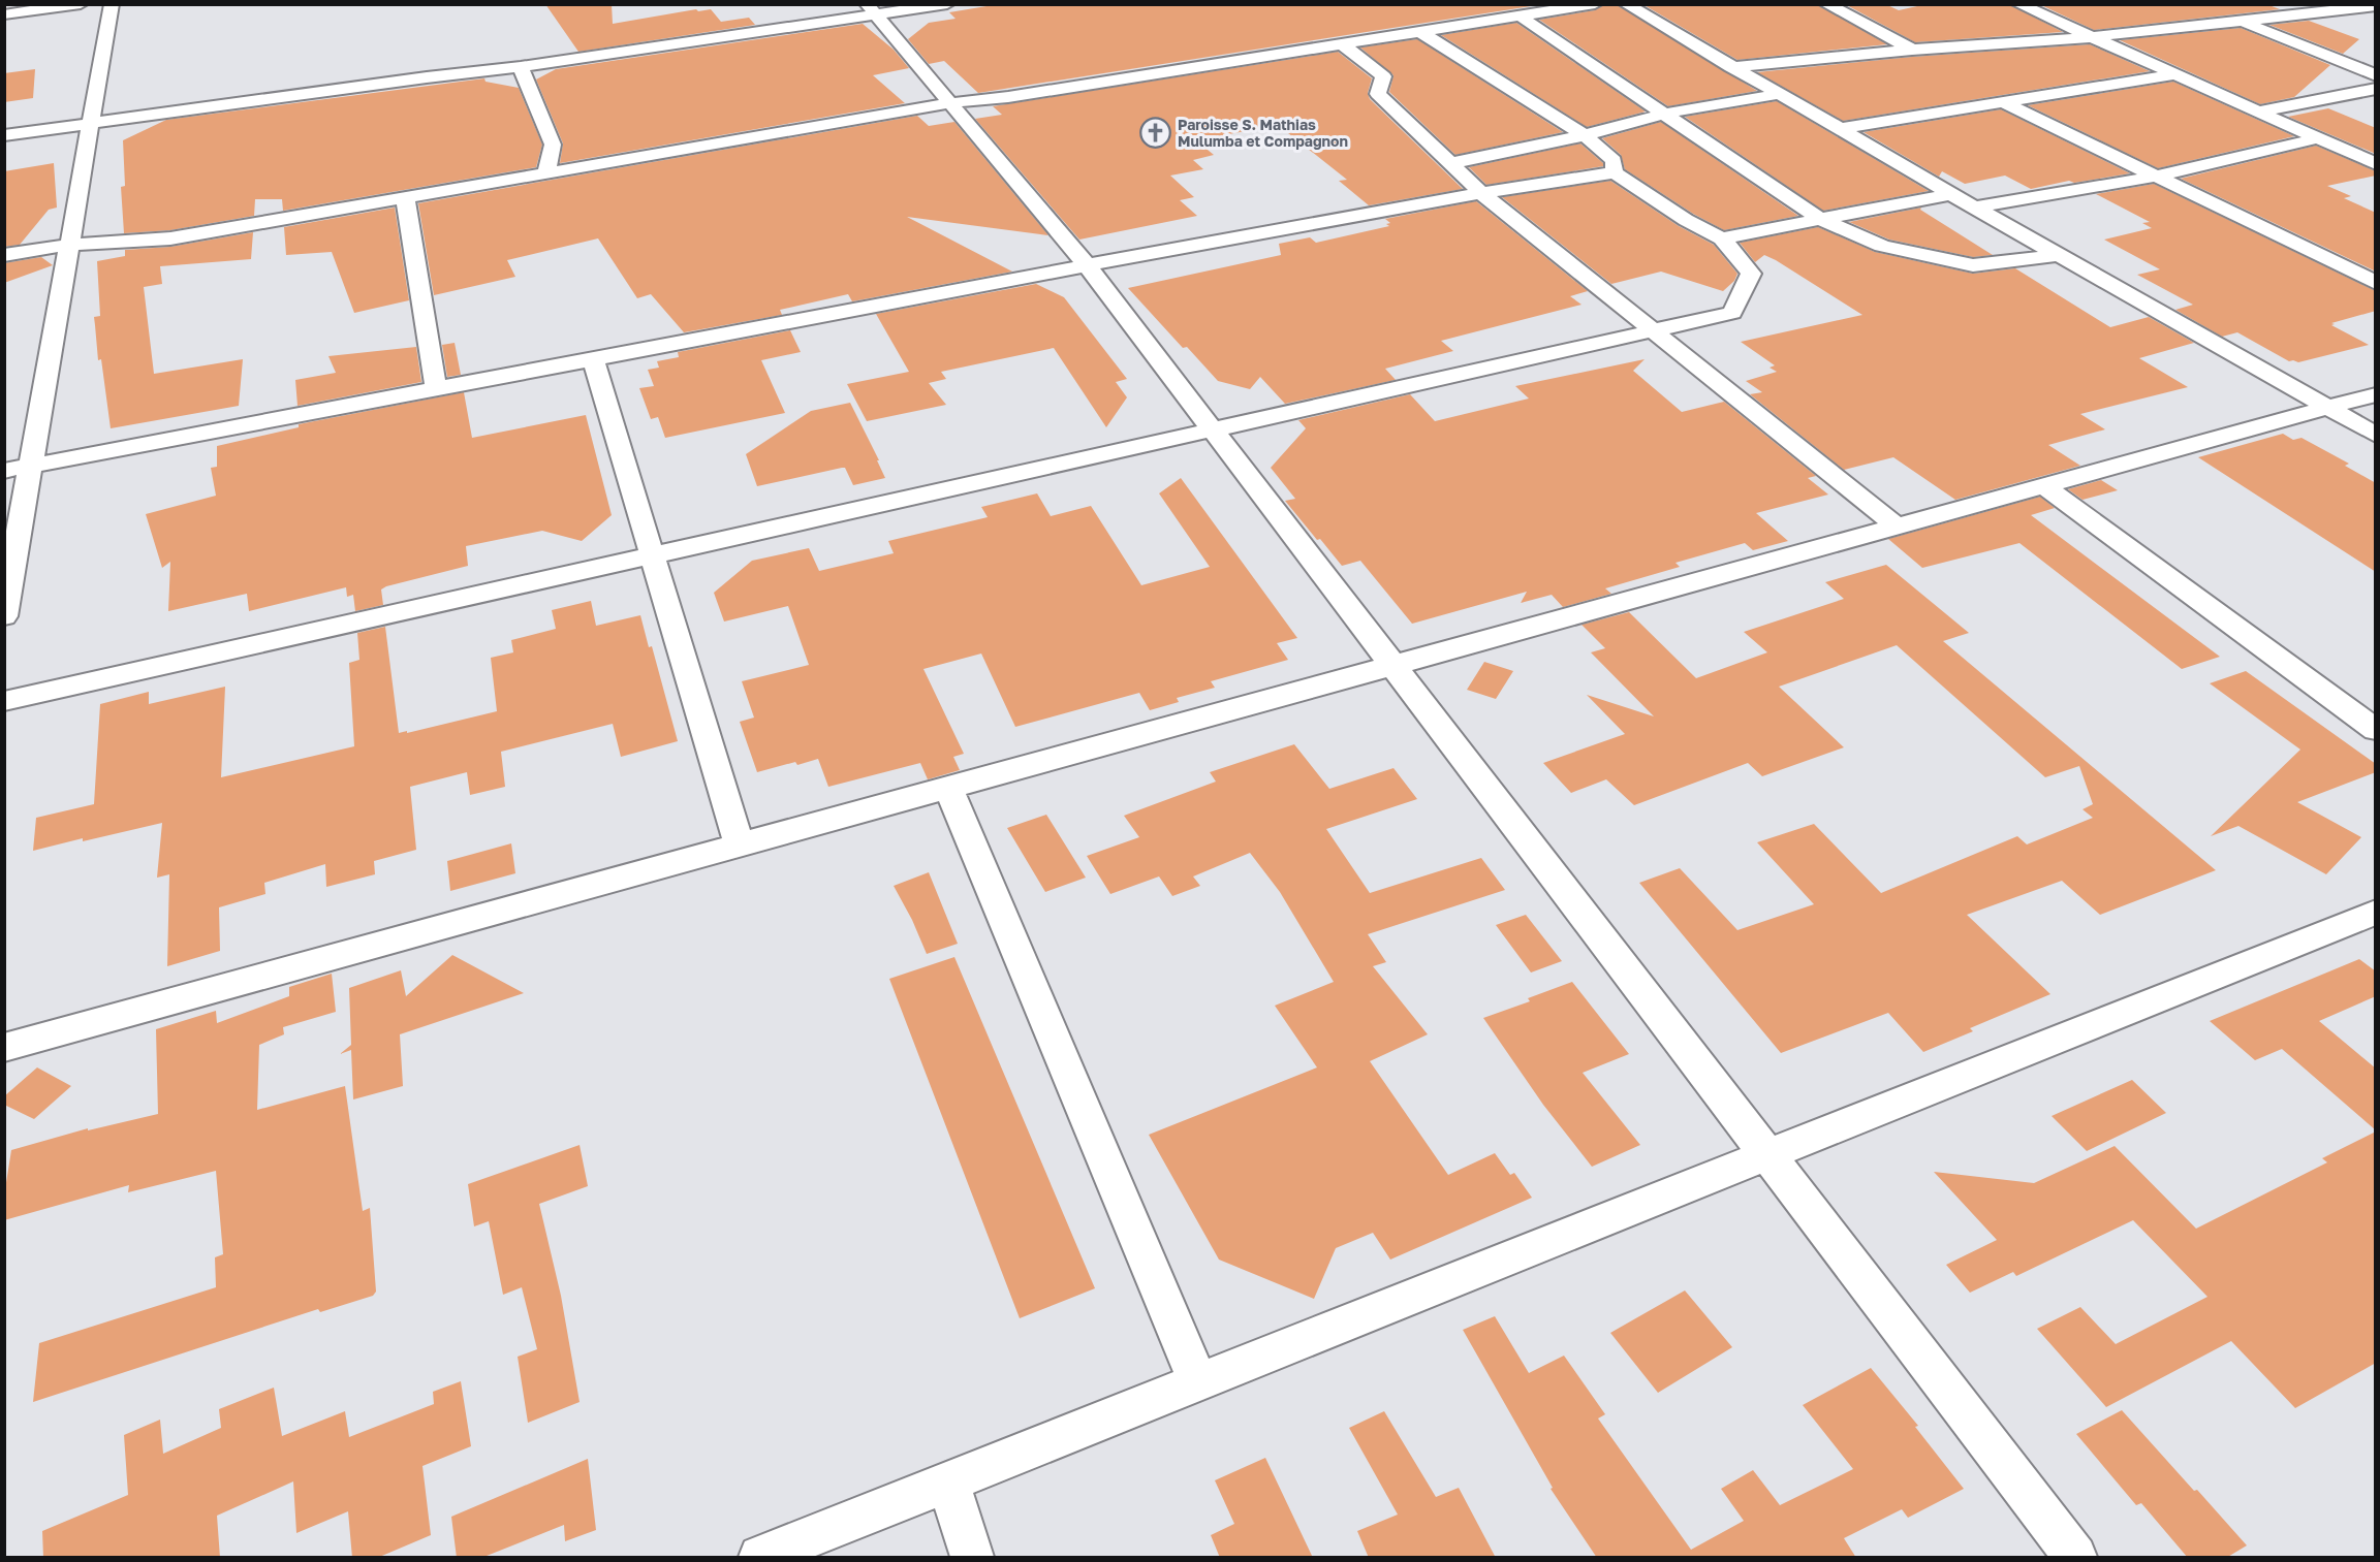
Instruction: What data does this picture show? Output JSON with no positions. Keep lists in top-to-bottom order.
{
  "places": {
    "church": ["Paroisse S. Mathias Mulumba et Compagnon"]
  }
}
